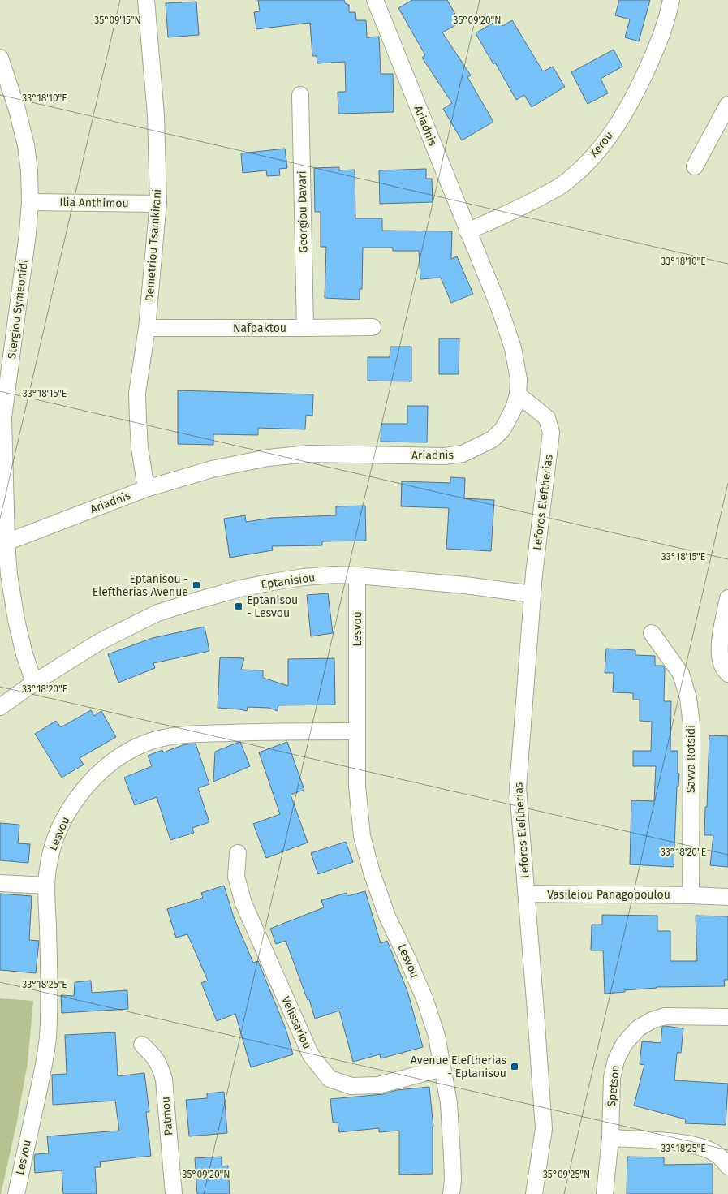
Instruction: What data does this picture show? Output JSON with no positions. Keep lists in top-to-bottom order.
{
  "streets": {
    "street": [
      "Ariadnis",
      "Xerou",
      "Ilia Anthimou",
      "Georgiou Davari",
      "Demetriou Tsamkirani",
      "Stergiou Symeonidi",
      "Nafpaktou",
      "Leforos Eleftherias",
      "Eptanisiou",
      "Lesvou",
      "Savva Rotsidi",
      "Vasileiou Panagopoulou",
      "Velissariou",
      "Spetson",
      "Patmou"
    ]
  },
  "crossings": [
    ["Ariadnis", "Xerou"],
    ["Ariadnis", "Demetriou Tsamkirani"],
    ["Ariadnis", "Stergiou Symeonidi"],
    ["Ariadnis", "Leforos Eleftherias"],
    ["Ilia Anthimou", "Demetriou Tsamkirani"],
    ["Ilia Anthimou", "Stergiou Symeonidi"],
    ["Georgiou Davari", "Nafpaktou"],
    ["Demetriou Tsamkirani", "Nafpaktou"],
    ["Stergiou Symeonidi", "Eptanisiou"],
    ["Leforos Eleftherias", "Eptanisiou"],
    ["Leforos Eleftherias", "Vasileiou Panagopoulou"],
    ["Eptanisiou", "Lesvou"],
    ["Lesvou", "Velissariou"],
    ["Savva Rotsidi", "Vasileiou Panagopoulou"]
  ],
  "places": {
    "transit": ["Eptanisou - Eleftherias Avenue", "Eptanisou - Lesvou", "Avenue Eleftherias - Eptanisou"]
  },
  "coordinates": [
    "35°09'15\"N",
    "35°09'20\"N",
    "33°18'10\"E",
    "33°18'15\"E",
    "33°18'20\"E",
    "33°18'25\"E",
    "35°09'25\"N"
  ]
}
